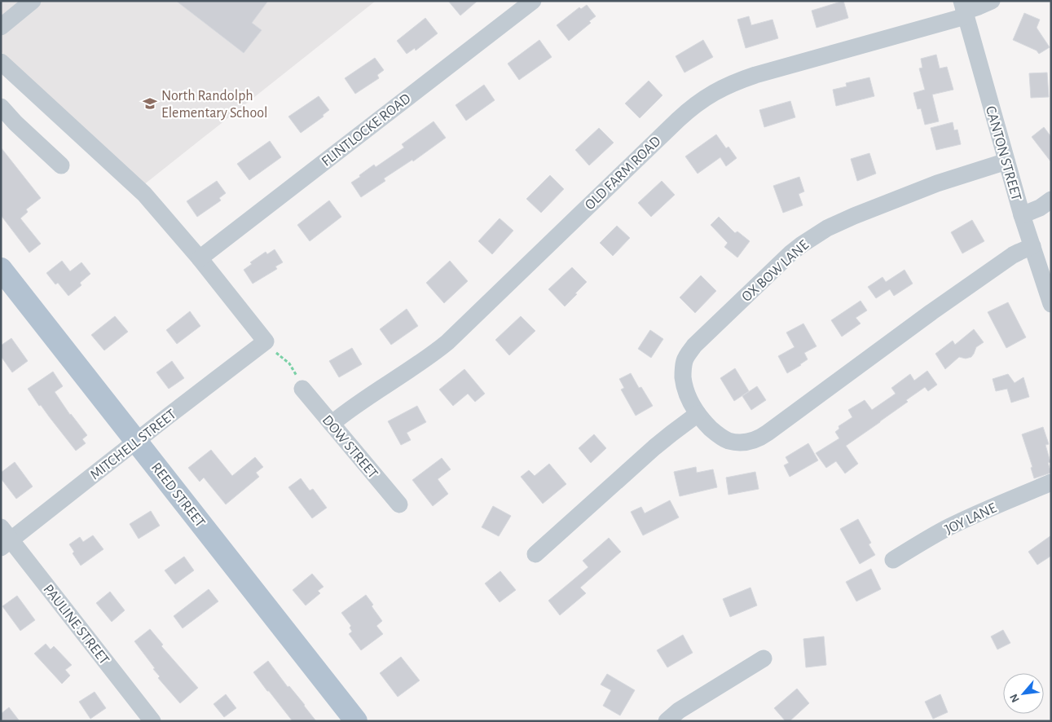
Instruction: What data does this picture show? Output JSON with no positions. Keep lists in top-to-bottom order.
{
  "streets": {
    "main road": ["REED STREET"],
    "street": [
      "FLINTLOCKE ROAD",
      "CANTON STREET",
      "OLD FARM ROAD",
      "OX BOW LANE",
      "MITCHELL STREET",
      "DOW STREET",
      "JOY LANE",
      "PAULINE STREET"
    ]
  },
  "crossings": [
    ["CANTON STREET", "OLD FARM ROAD"],
    ["CANTON STREET", "OX BOW LANE"],
    ["OLD FARM ROAD", "DOW STREET"],
    ["MITCHELL STREET", "REED STREET"],
    ["MITCHELL STREET", "PAULINE STREET"]
  ],
  "places": {
    "school or university": ["North Randolph Elementary School"]
  },
  "north": "bottom left"
}
